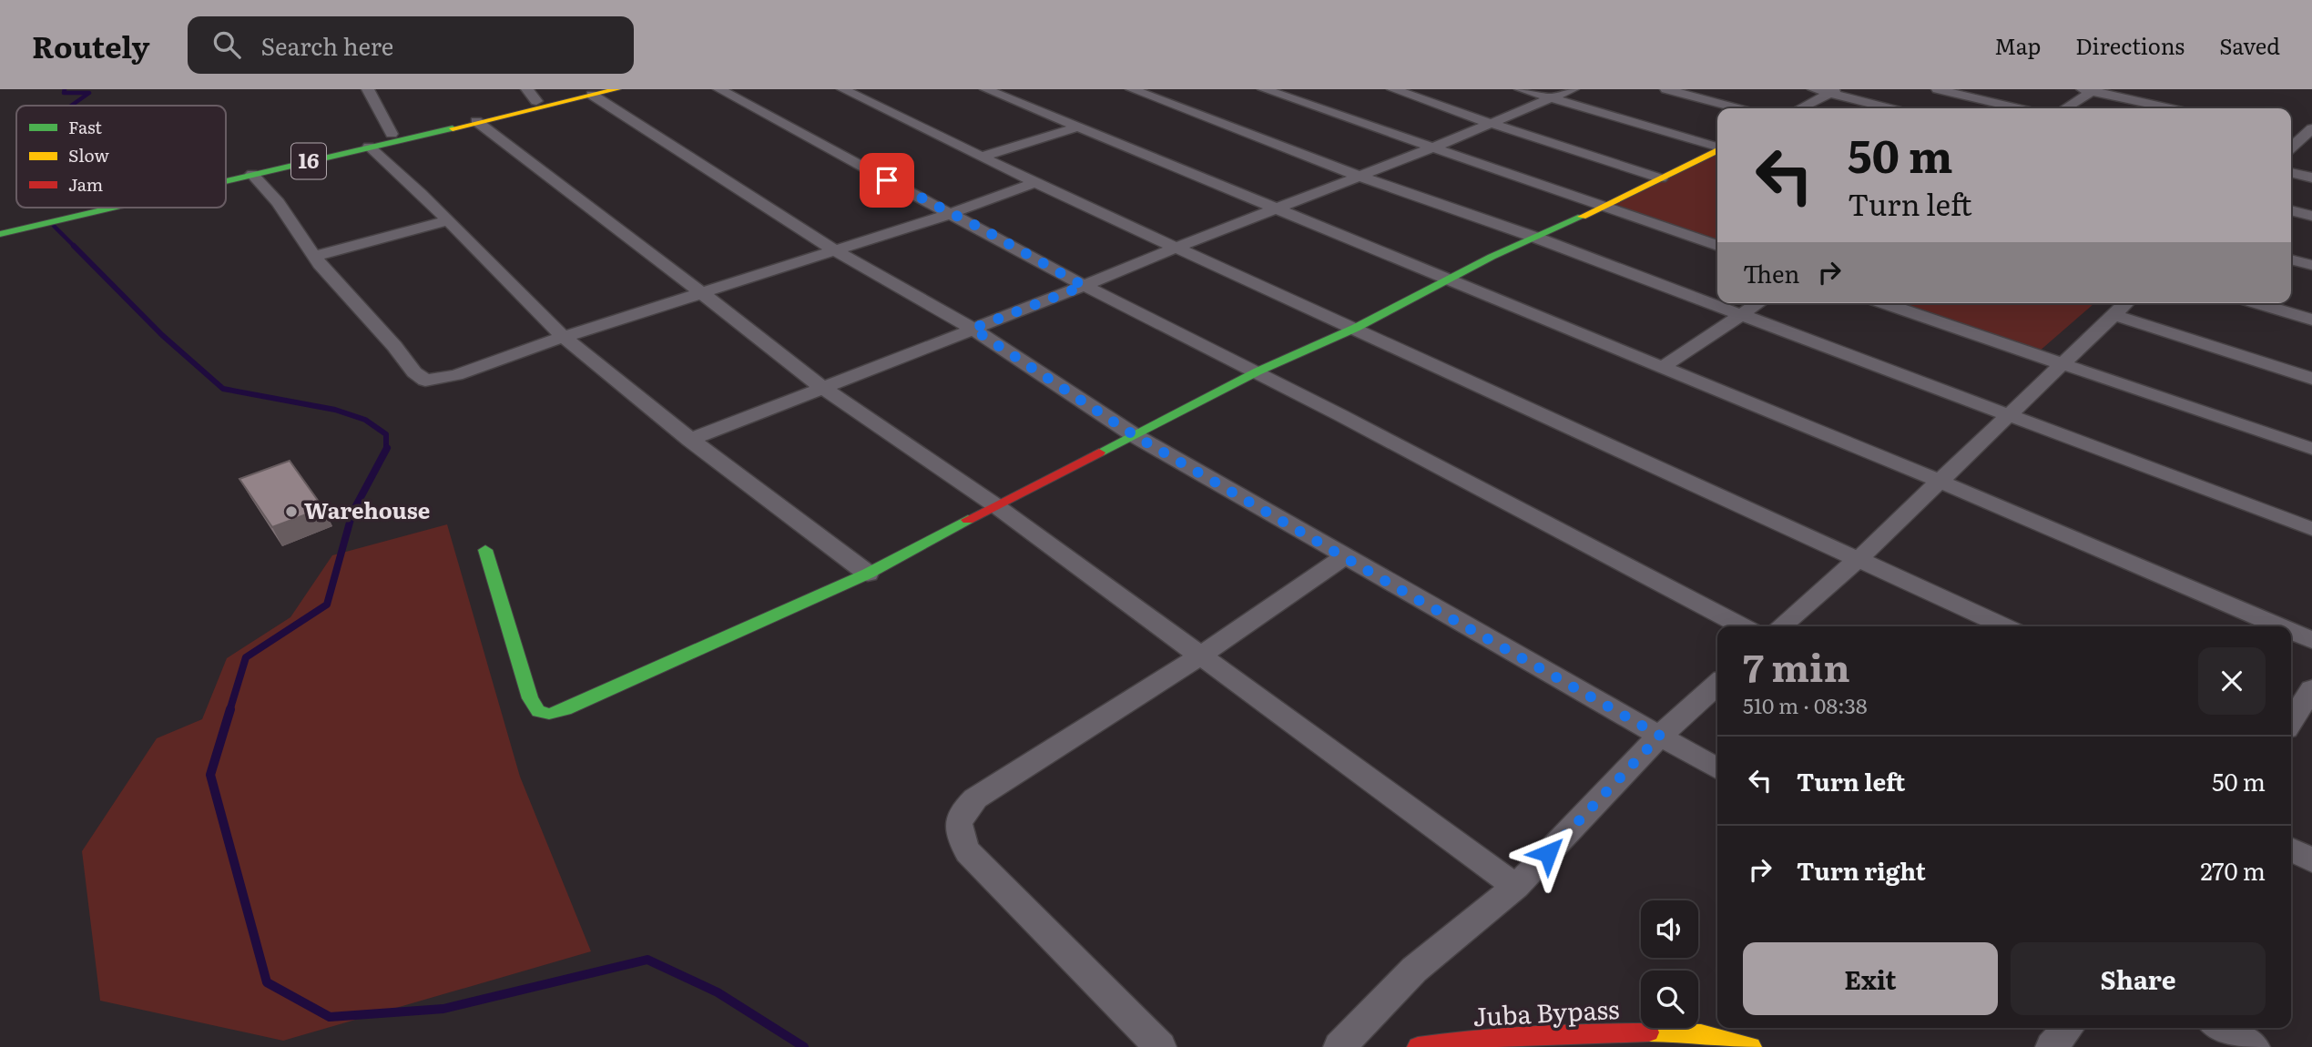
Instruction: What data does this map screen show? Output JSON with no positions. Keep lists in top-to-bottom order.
{
  "streets": {
    "street": ["16", "Juba Bypass"]
  },
  "places": ["Warehouse"],
  "legend": ["Fast", "Slow", "Jam"],
  "page": {
    "header": "Routely",
    "search": "Search here",
    "nav": ["Map", "Directions", "Saved"],
    "turn": ["50 m", "Turn left"],
    "then": "Then",
    "heading": ["7 min", "510 m · 08:38"],
    "list": [
      {
        "name": "Turn left",
        "value": "50 m"
      },
      {
        "name": "Turn right",
        "value": "270 m"
      }
    ],
    "buttons": ["Exit", "Share"]
  }
}
